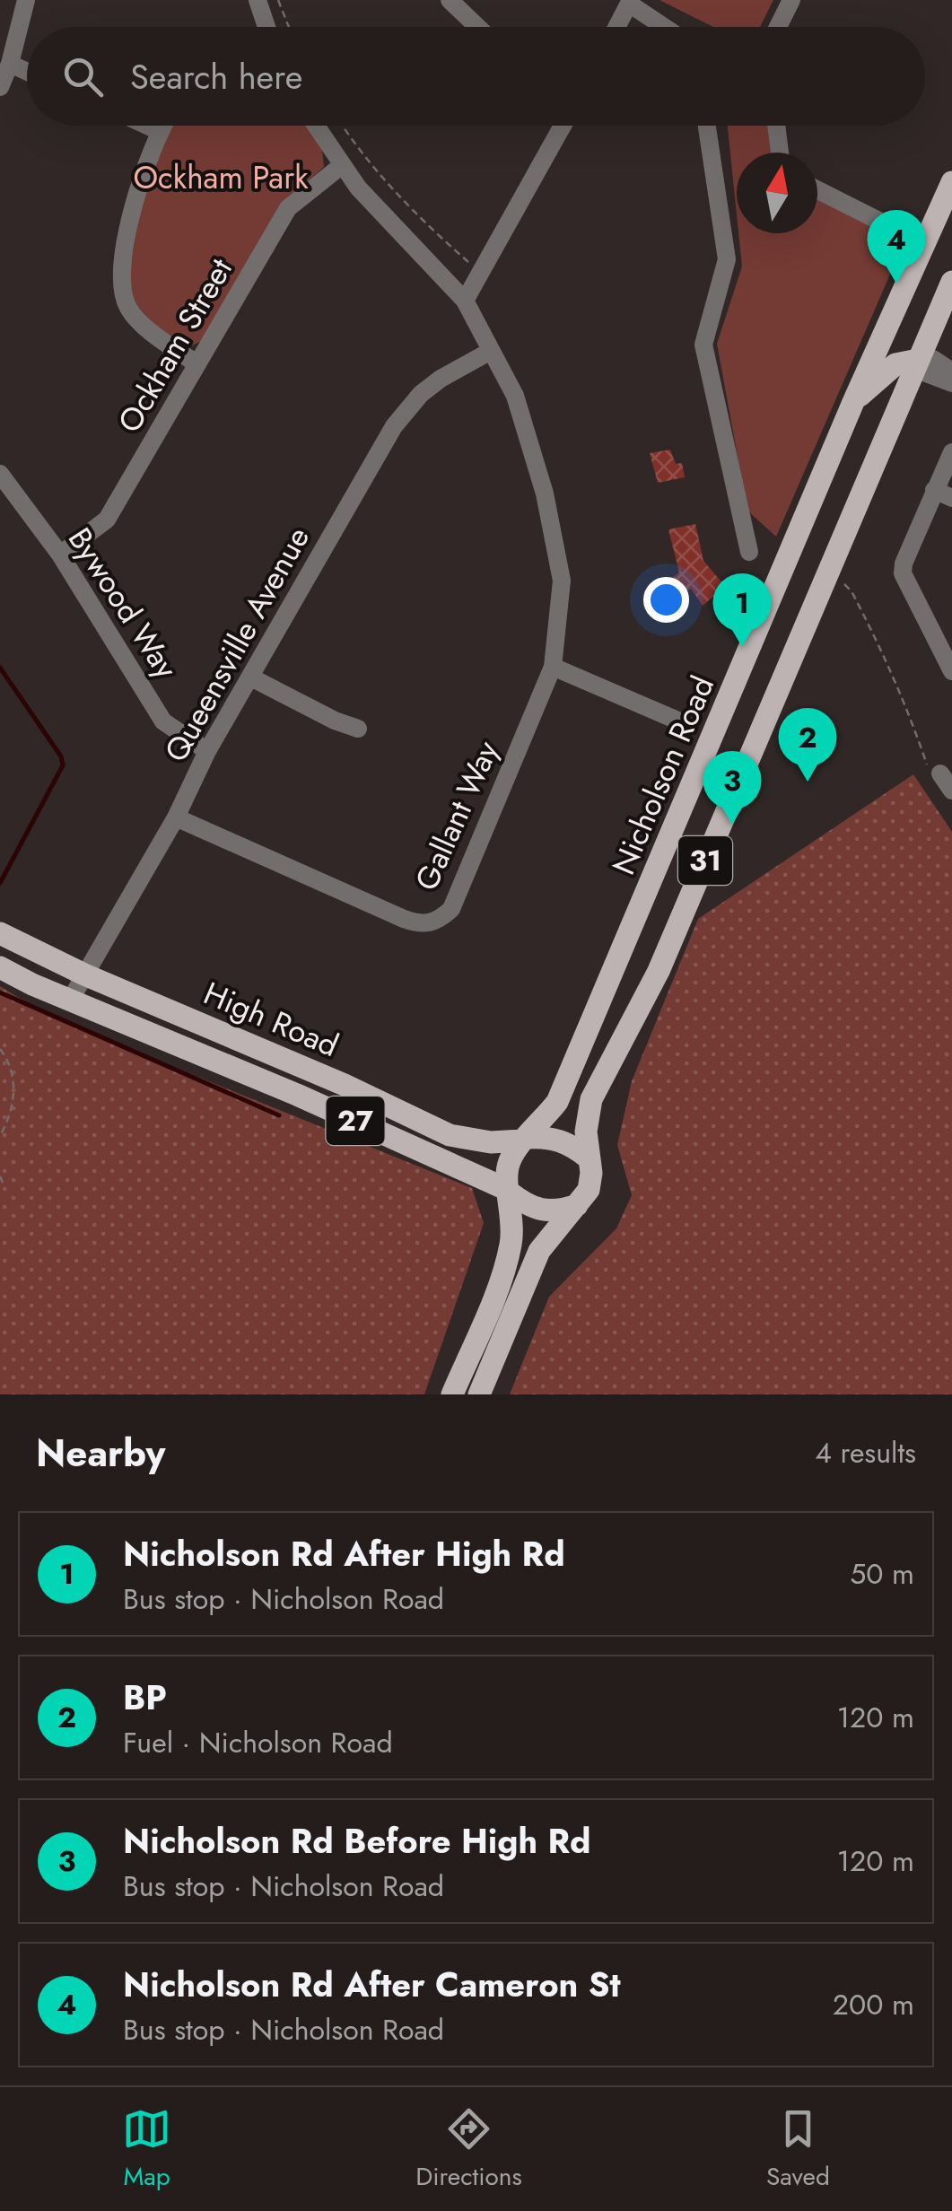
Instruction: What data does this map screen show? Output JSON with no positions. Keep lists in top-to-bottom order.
{
  "streets": {
    "main road": [
      "Nicholson Road",
      "31",
      "High Road",
      "27"
    ],
    "street": [
      "Ockham Street",
      "Bywood Way",
      "Queensville Avenue",
      "Gallant Way"
    ]
  },
  "crossings": [
    ["Ockham Street", "Bywood Way"],
    ["Bywood Way", "Queensville Avenue"],
    ["Queensville Avenue", "Gallant Way"],
    ["Queensville Avenue", "High Road"],
    ["Nicholson Road", "31"],
    ["Nicholson Road", "High Road"],
    ["31", "High Road"]
  ],
  "parks": ["Ockham Park"],
  "north": "top",
  "page": {
    "search": "Search here",
    "pins": [
      "4",
      "1",
      "2",
      "3"
    ],
    "heading": ["Nearby", "4 results"],
    "list": [
      {
        "mark": "1",
        "name": "Nicholson Rd After High Rd",
        "note": "Bus stop · Nicholson Road",
        "value": "50 m"
      },
      {
        "mark": "2",
        "name": "BP",
        "note": "Fuel · Nicholson Road",
        "value": "120 m"
      },
      {
        "mark": "3",
        "name": "Nicholson Rd Before High Rd",
        "note": "Bus stop · Nicholson Road",
        "value": "120 m"
      },
      {
        "mark": "4",
        "name": "Nicholson Rd After Cameron St",
        "note": "Bus stop · Nicholson Road",
        "value": "200 m"
      }
    ],
    "nav": ["Map", "Directions", "Saved"]
  }
}
